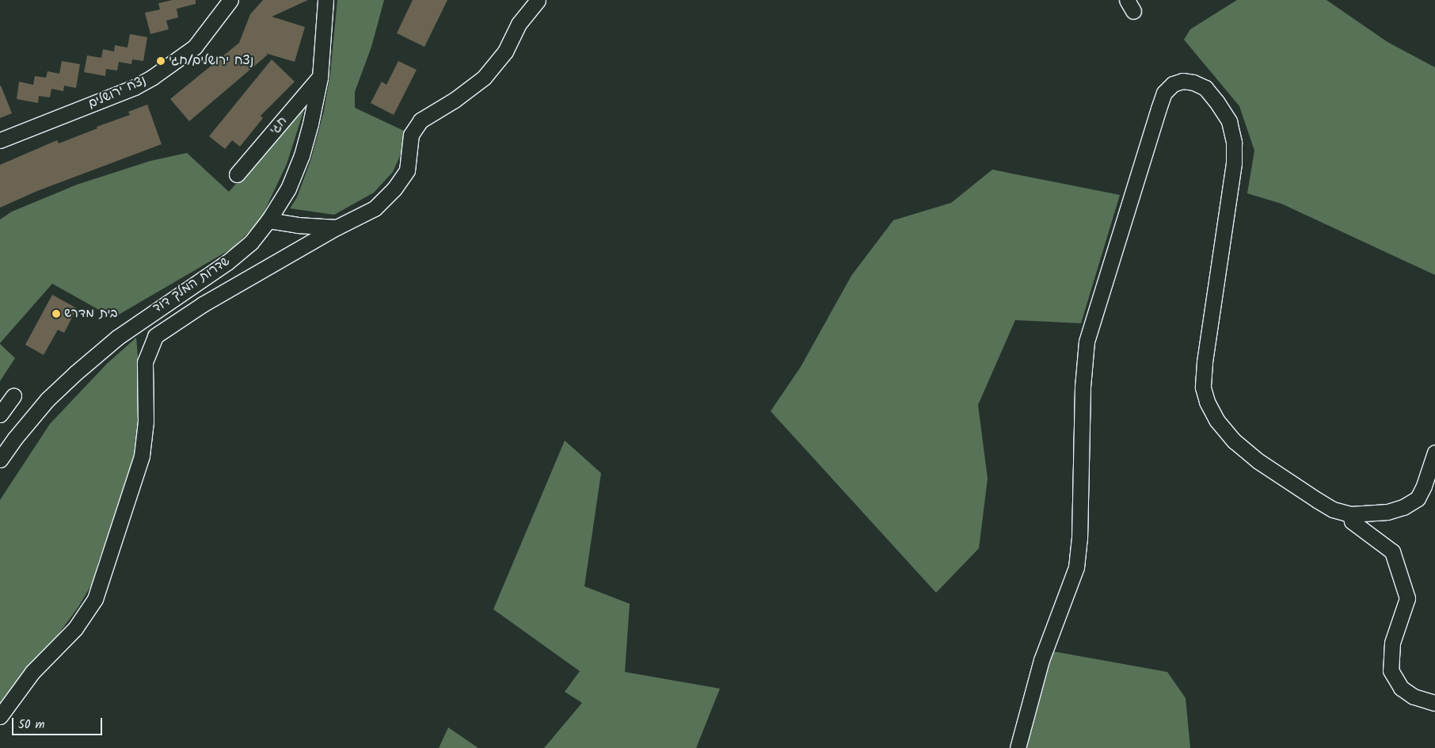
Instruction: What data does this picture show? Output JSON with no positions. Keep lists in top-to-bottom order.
{
  "streets": {
    "street": ["נצח ירושלים", "חגי", "שדרות המלך דוד"]
  },
  "crossings": [
    ["חגי", "שדרות המלך דוד"]
  ],
  "places": ["נצח ירושלים/חגי", "בית מדרש"],
  "scale_bar": "50 m"
}
